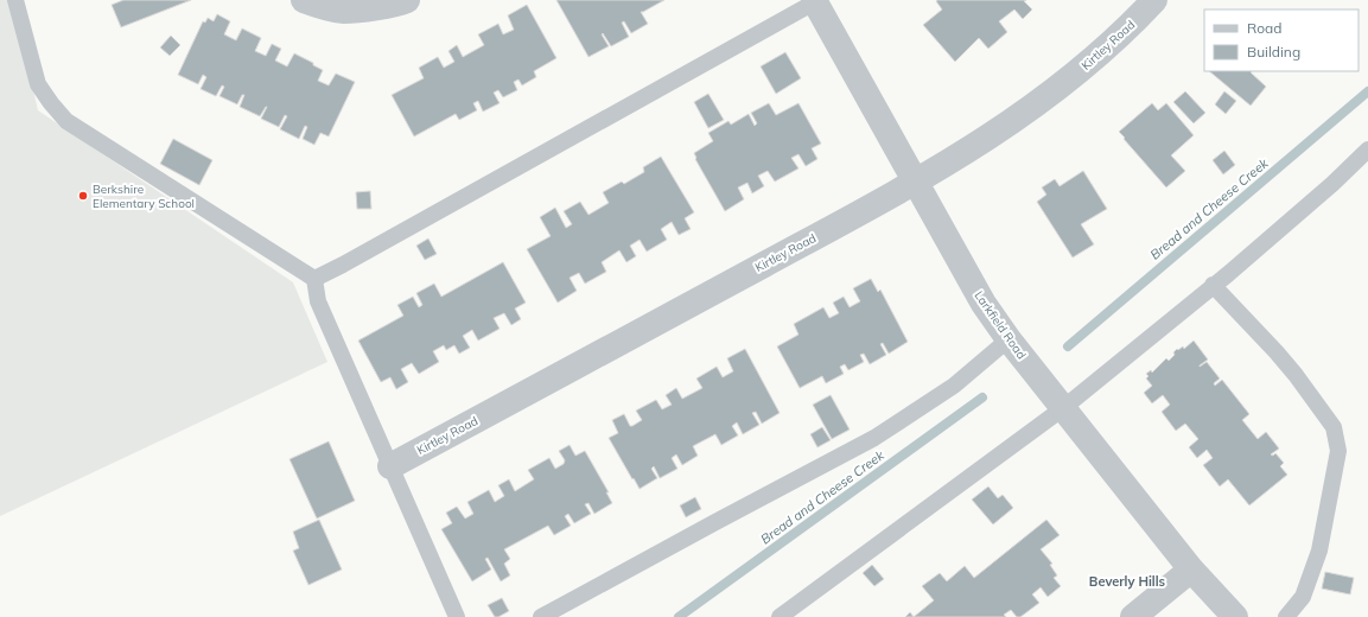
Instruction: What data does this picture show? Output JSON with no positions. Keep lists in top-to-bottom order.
{
  "streets": {
    "street": ["Kirtley Road", "Larkfield Road"]
  },
  "crossings": [
    ["Kirtley Road", "Larkfield Road"]
  ],
  "districts": ["Beverly Hills"],
  "water": ["Bread and Cheese Creek"],
  "places": ["Berkshire Elementary School"],
  "legend": ["Road", "Building"]
}
